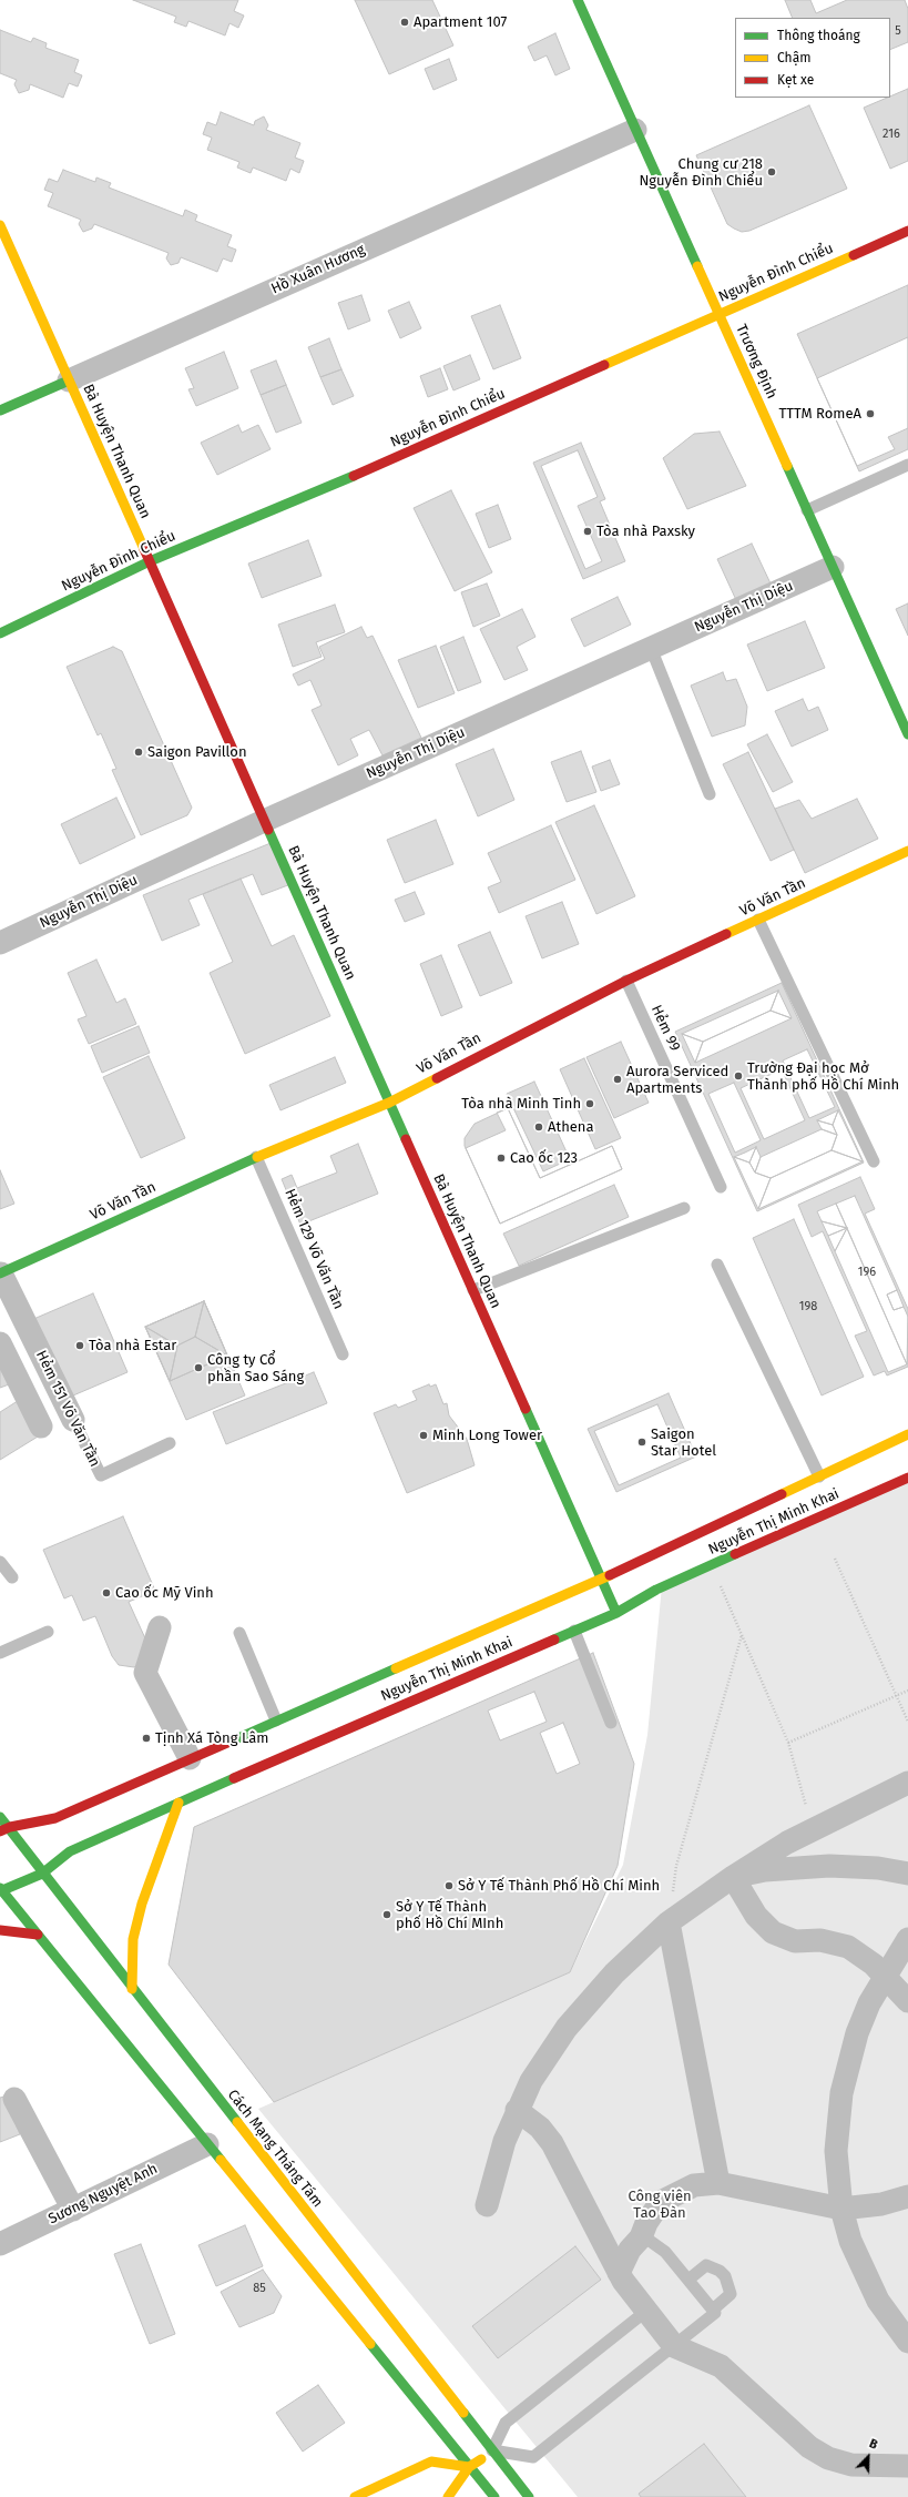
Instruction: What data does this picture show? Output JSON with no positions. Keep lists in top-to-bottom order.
{
  "streets": {
    "main road": [
      "Hồ Xuân Hương",
      "Nguyễn Đình Chiểu",
      "Trương Định",
      "Bà Huyện Thanh Quan",
      "Võ Văn Tần",
      "Nguyễn Thị Minh Khai",
      "Cách Mạng Tháng Tám"
    ],
    "street": ["Nguyễn Thị Diệu", "Hẻm 151 Võ Văn Tần", "Sương Nguyệt Anh"],
    "lane": ["Hẻm 99", "Hẻm 129 Võ Văn Tần"]
  },
  "crossings": [
    ["Hồ Xuân Hương", "Trương Định"],
    ["Hồ Xuân Hương", "Bà Huyện Thanh Quan"],
    ["Nguyễn Đình Chiểu", "Trương Định"],
    ["Nguyễn Đình Chiểu", "Bà Huyện Thanh Quan"],
    ["Trương Định", "Nguyễn Thị Diệu"],
    ["Bà Huyện Thanh Quan", "Nguyễn Thị Diệu"],
    ["Bà Huyện Thanh Quan", "Võ Văn Tần"],
    ["Bà Huyện Thanh Quan", "Nguyễn Thị Minh Khai"],
    ["Võ Văn Tần", "Hẻm 99"],
    ["Võ Văn Tần", "Hẻm 129 Võ Văn Tần"],
    ["Võ Văn Tần", "Hẻm 151 Võ Văn Tần"],
    ["Nguyễn Thị Minh Khai", "Cách Mạng Tháng Tám"]
  ],
  "parks": ["Công viên Tao Đàn"],
  "places": [
    "Apartment 107",
    "Chung cư 218 Nguyễn Đình Chiểu",
    "TTTM RomeA",
    "Tòa nhà Paxsky",
    "Saigon Pavillon",
    "Trường Đại học Mở Thành phố Hồ Chí Minh",
    "Aurora Serviced Apartments",
    "Tòa nhà Minh Tinh",
    "Athena",
    "Cao ốc 123",
    "Tòa nhà Estar",
    "Công ty Cổ phần Sao Sáng",
    "Minh Long Tower",
    "Saigon Star Hotel",
    "Cao ốc Mỹ Vinh",
    "Tịnh Xá Tòng Lâm",
    "Sở Y Tế Thành Phố Hồ Chí Minh",
    "Sở Y Tế Thành phố Hồ Chí MInh"
  ],
  "house_numbers": [
    "5",
    "216",
    "196",
    "198",
    "85"
  ],
  "legend": ["Thông thoáng", "Chậm", "Kẹt xe"],
  "north": "top right"
}
